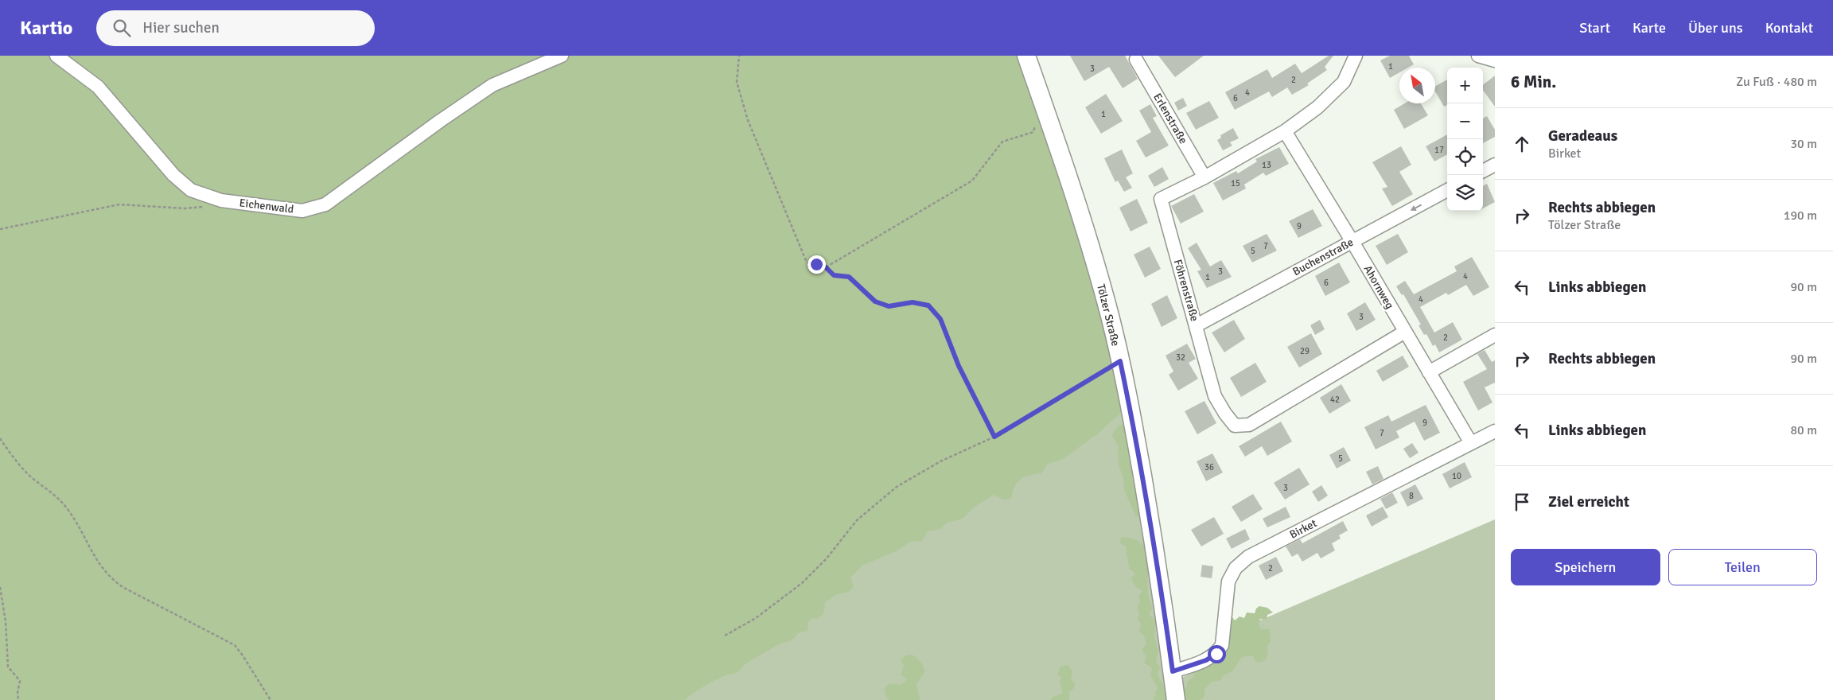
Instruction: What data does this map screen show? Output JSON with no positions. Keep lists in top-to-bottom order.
{
  "streets": {
    "main road": ["Tölzer Straße"],
    "street": [
      "Erlenstraße",
      "Eichenwald",
      "Buchenstraße",
      "Ahornweg",
      "Föhrenstraße",
      "Birket"
    ]
  },
  "crossings": [
    ["Erlenstraße", "Föhrenstraße"],
    ["Buchenstraße", "Ahornweg"],
    ["Buchenstraße", "Föhrenstraße"],
    ["Ahornweg", "Föhrenstraße"],
    ["Ahornweg", "Birket"],
    ["Tölzer Straße", "Birket"]
  ],
  "one_way": ["Buchenstraße"],
  "house_numbers": [
    "1",
    "3",
    "2",
    "4",
    "6",
    "1",
    "17",
    "13",
    "15",
    "9",
    "7",
    "5",
    "3",
    "4",
    "1",
    "6",
    "4",
    "3",
    "2",
    "29",
    "32",
    "42",
    "9",
    "7",
    "5",
    "36",
    "10",
    "3",
    "8",
    "2"
  ],
  "north": "top left",
  "page": {
    "header": "Kartio",
    "search": "Hier suchen",
    "nav": [
      "Start",
      "Karte",
      "Über uns",
      "Kontakt"
    ],
    "heading": ["6 Min.", "Zu Fuß · 480 m"],
    "map_buttons": ["+", "−"],
    "list": [
      ["Geradeaus", "Birket", "30 m"],
      ["Rechts abbiegen", "Tölzer Straße", "190 m"],
      ["Links abbiegen", "90 m"],
      ["Rechts abbiegen", "90 m"],
      ["Links abbiegen", "80 m"],
      "Ziel erreicht"
    ],
    "buttons": ["Speichern", "Teilen"]
  }
}
